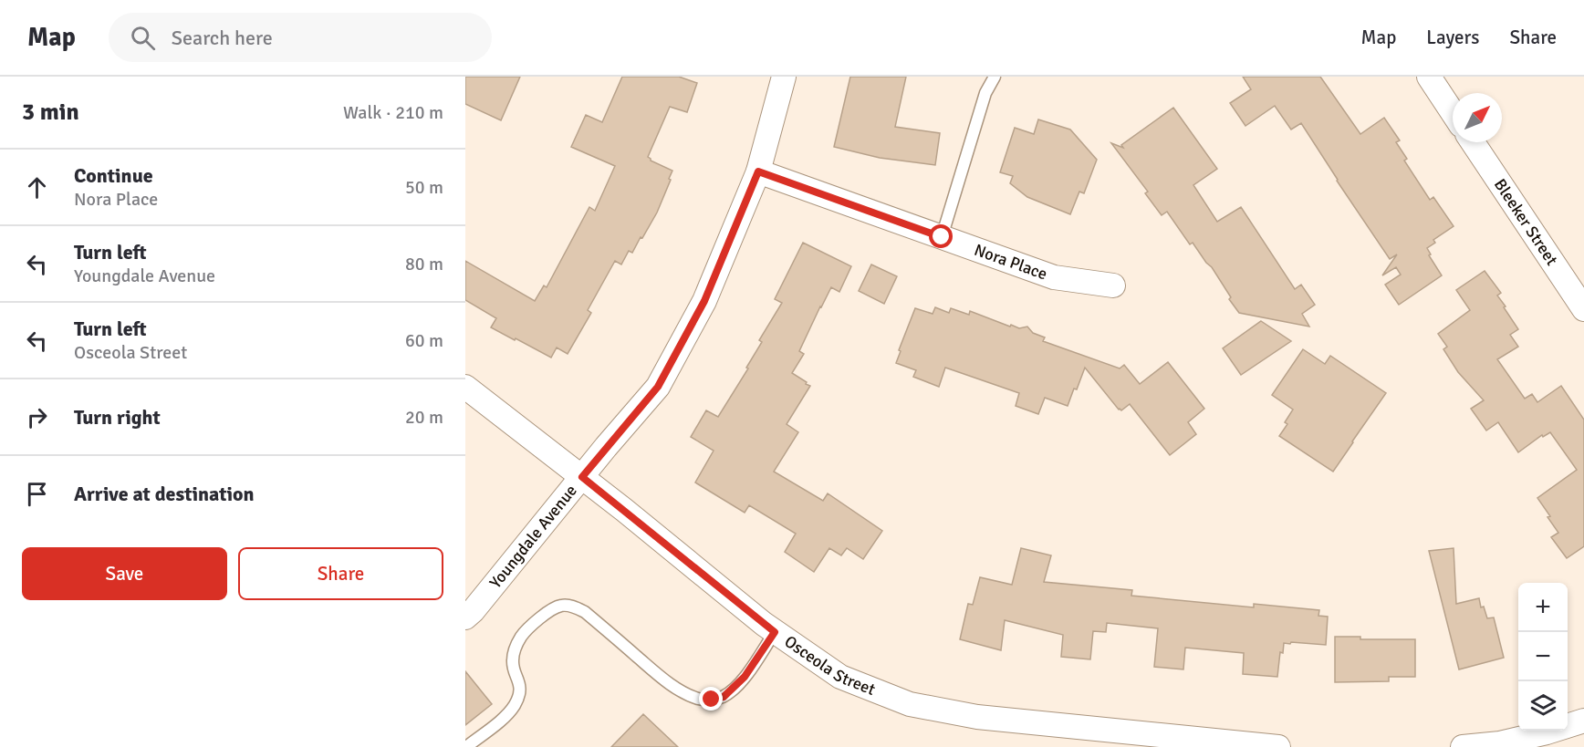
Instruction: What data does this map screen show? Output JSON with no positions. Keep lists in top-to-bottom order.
{
  "streets": {
    "street": [
      "Bleeker Street",
      "Nora Place",
      "Youngdale Avenue",
      "Osceola Street"
    ]
  },
  "crossings": [
    ["Nora Place", "Youngdale Avenue"],
    ["Youngdale Avenue", "Osceola Street"]
  ],
  "north": "top right",
  "page": {
    "header": "Map",
    "search": "Search here",
    "nav": ["Map", "Layers", "Share"],
    "heading": ["3 min", "Walk · 210 m"],
    "list": [
      ["Continue", "Nora Place", "50 m"],
      ["Turn left", "Youngdale Avenue", "80 m"],
      ["Turn left", "Osceola Street", "60 m"],
      ["Turn right", "20 m"],
      "Arrive at destination"
    ],
    "buttons": ["Save", "Share"],
    "map_buttons": ["+", "−"]
  }
}
